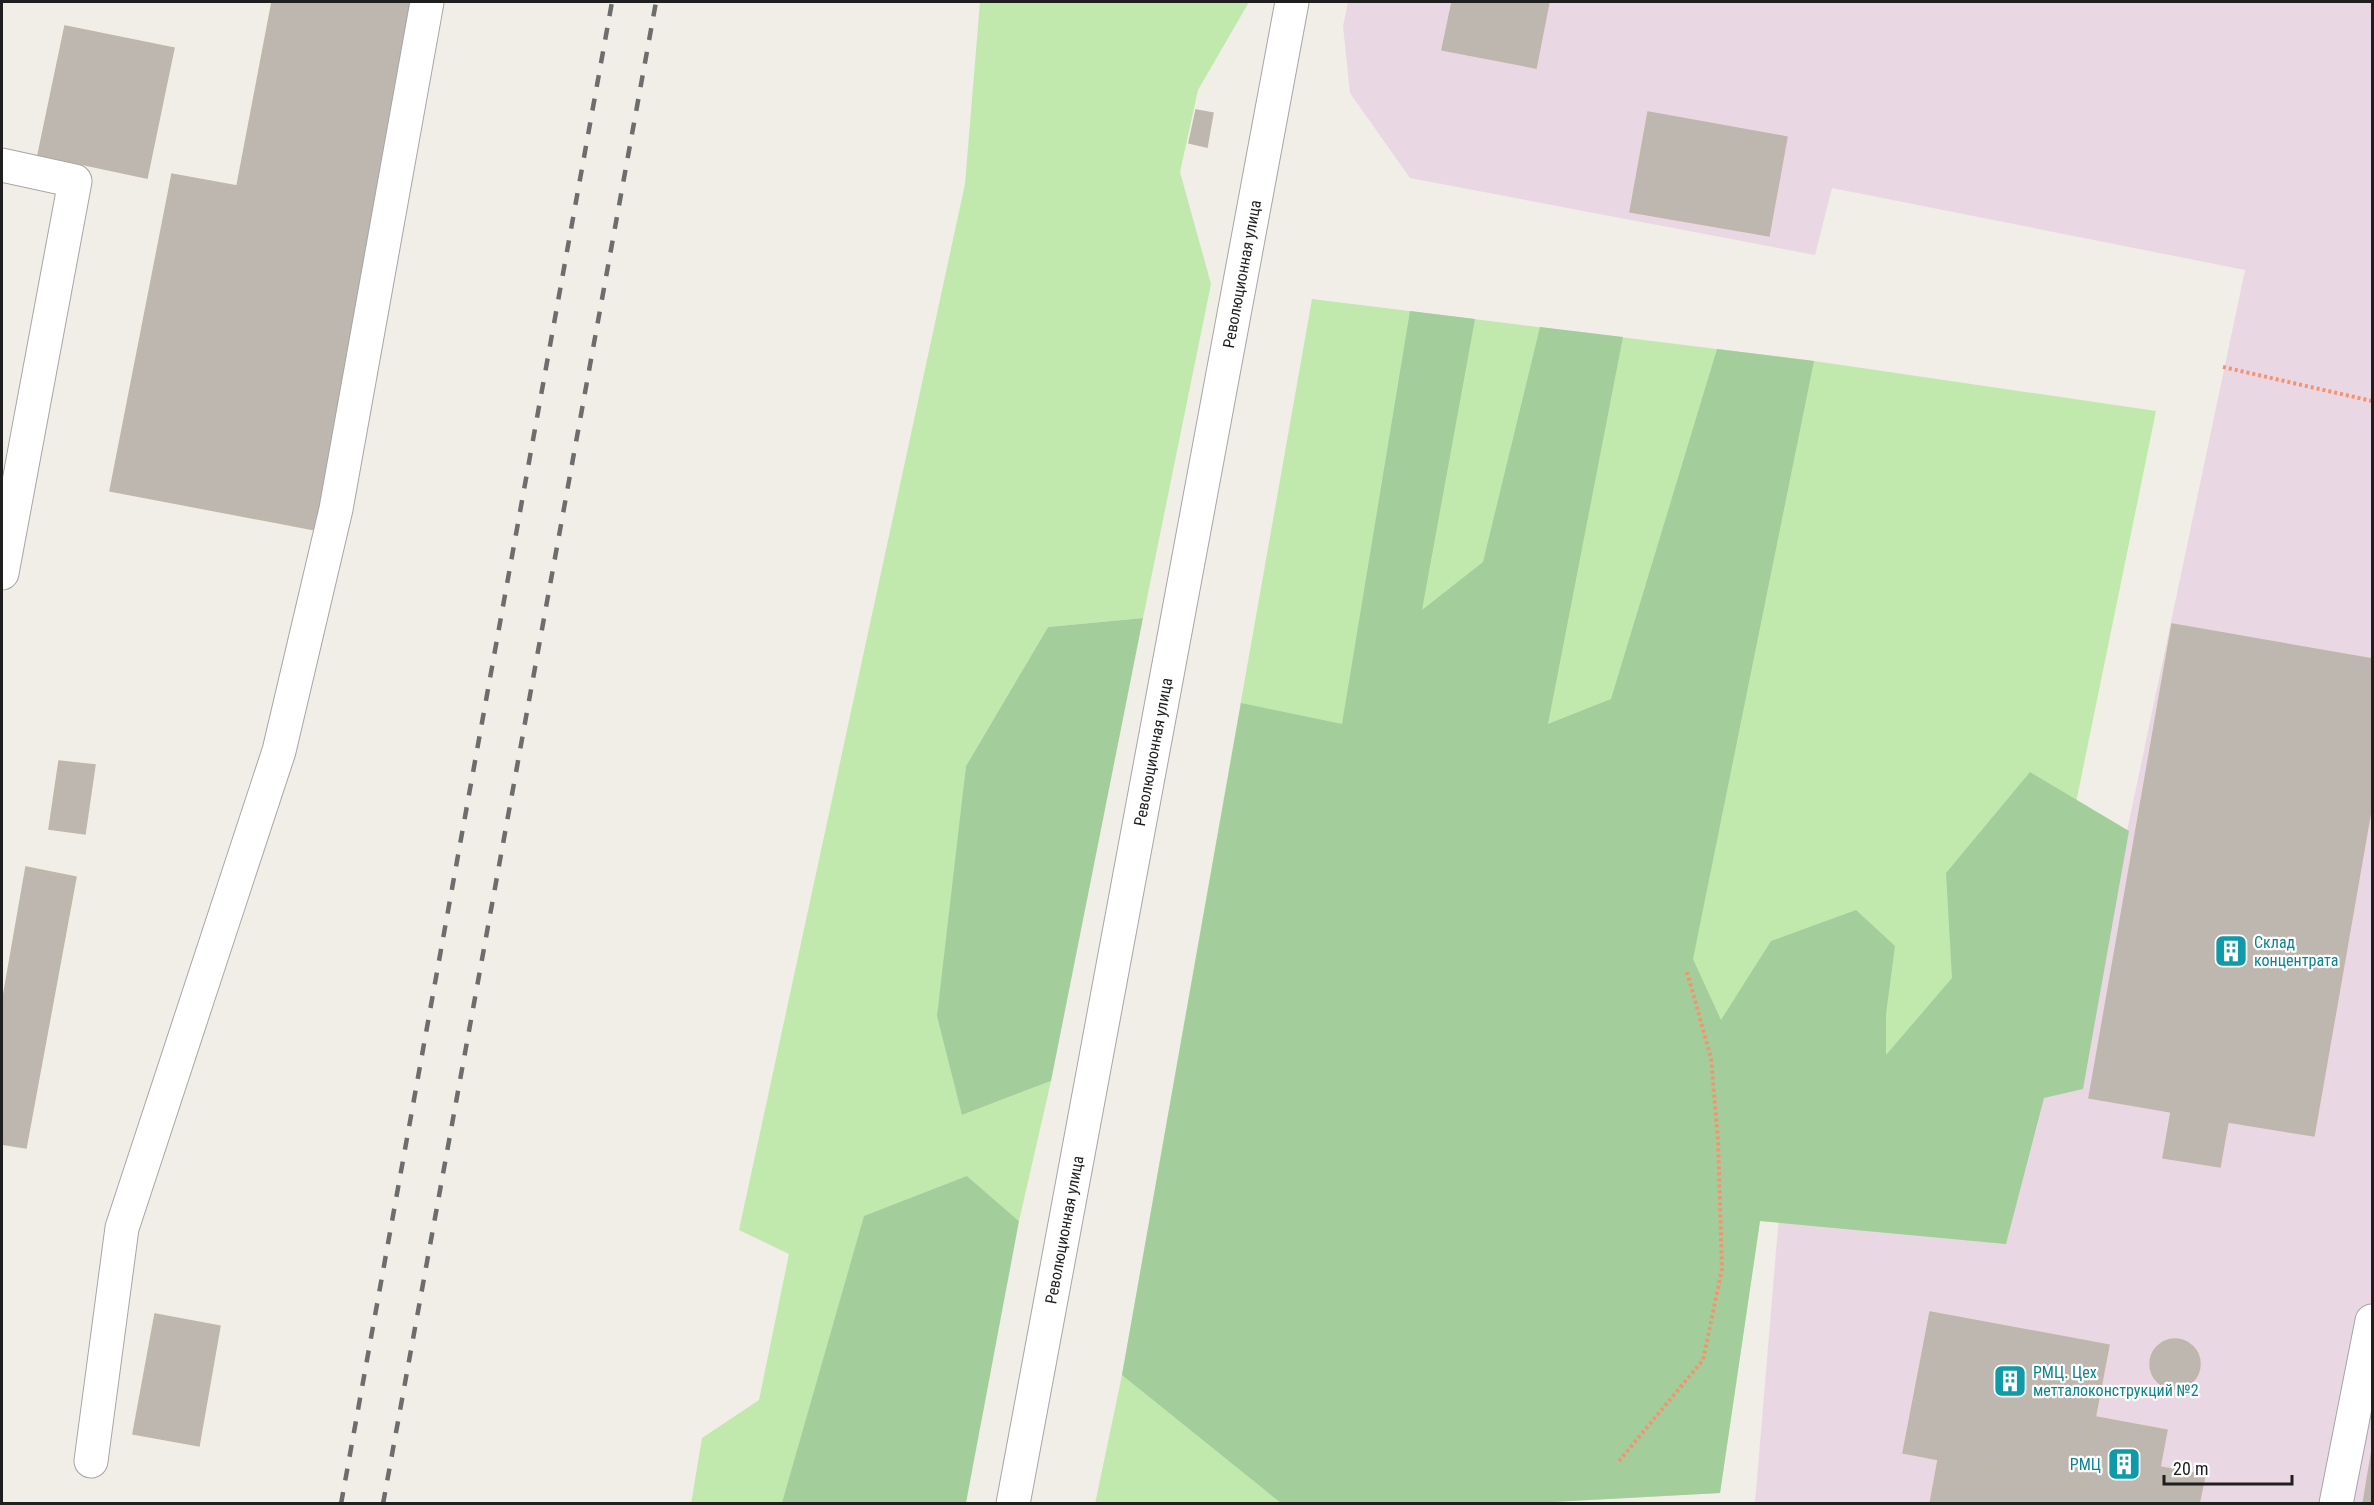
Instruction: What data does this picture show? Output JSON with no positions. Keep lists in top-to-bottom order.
{
  "streets": {
    "street": ["Революционная улица"]
  },
  "places": {
    "building": ["Склад концентрата", "РМЦ. Цех метталоконструкций №2", "РМЦ"]
  },
  "scale_bar": "20 m"
}
